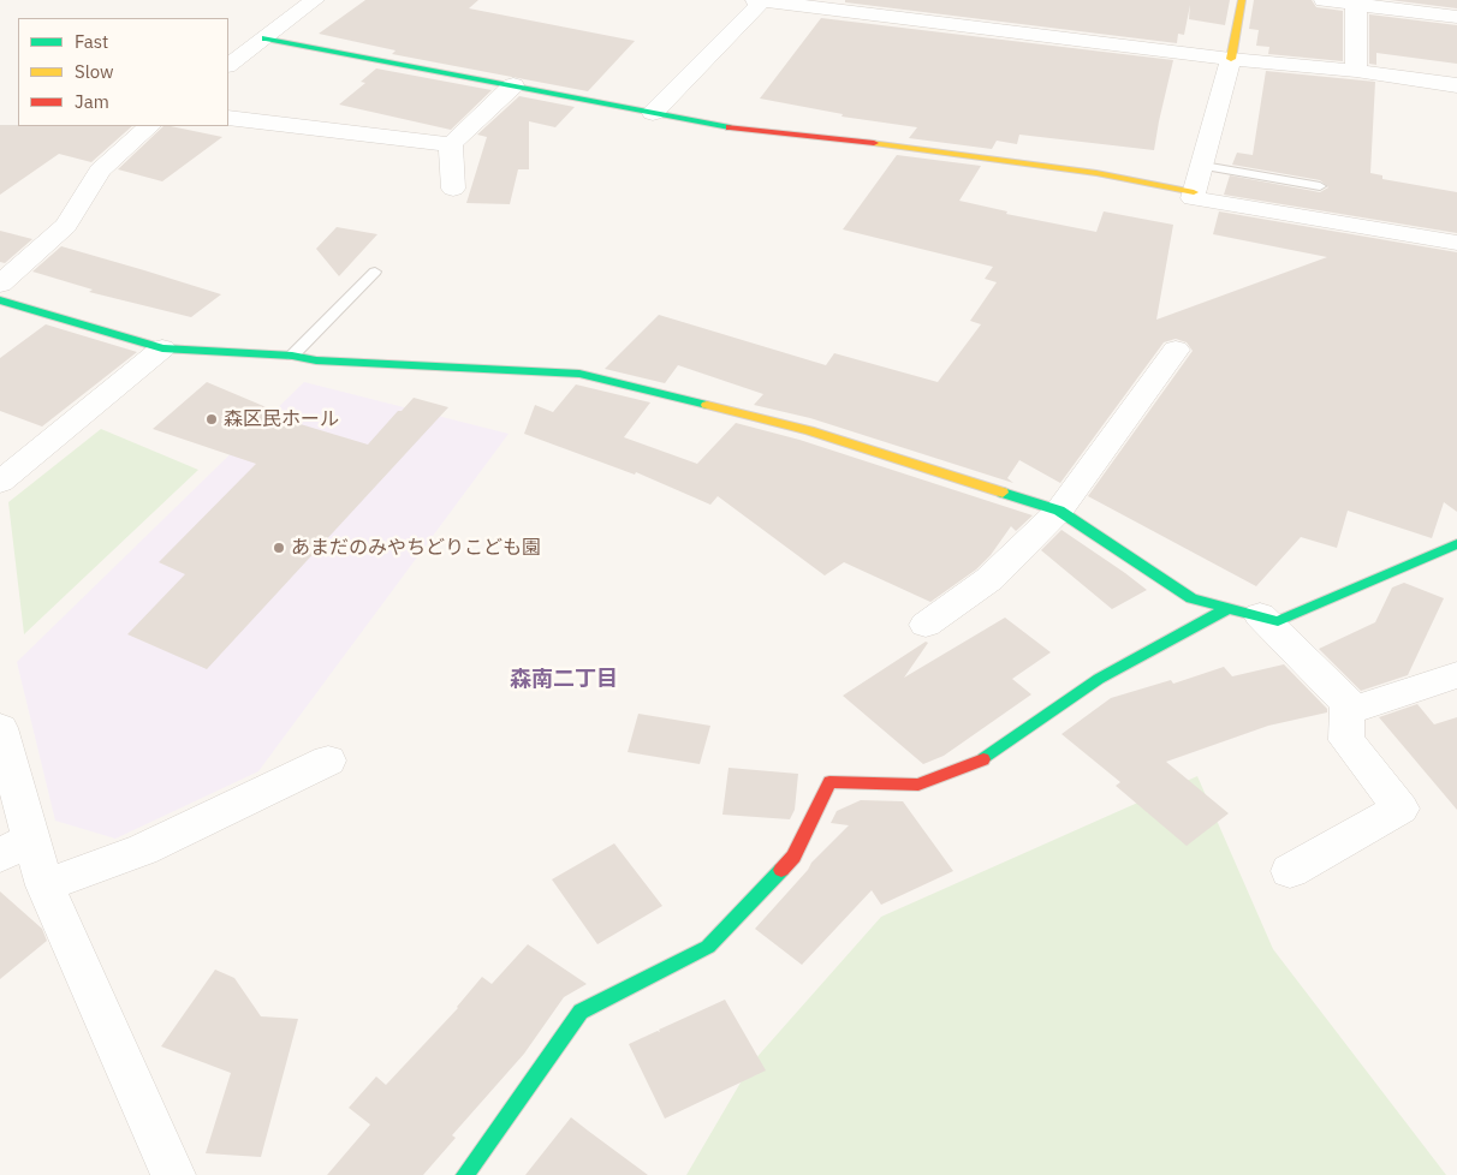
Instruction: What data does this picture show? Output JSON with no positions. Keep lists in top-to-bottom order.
{
  "districts": ["森南二丁目"],
  "places": ["森区民ホール", "あまだのみやちどりこども園"],
  "legend": ["Fast", "Slow", "Jam"]
}
